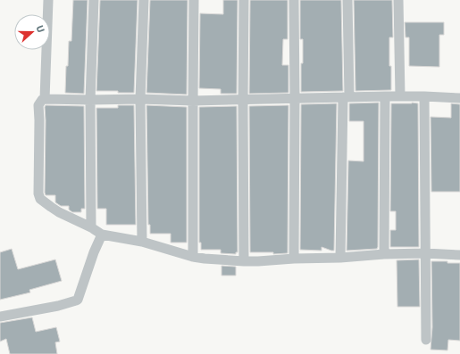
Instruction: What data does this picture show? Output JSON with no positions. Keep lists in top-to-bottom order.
{
  "north": "right"
}
